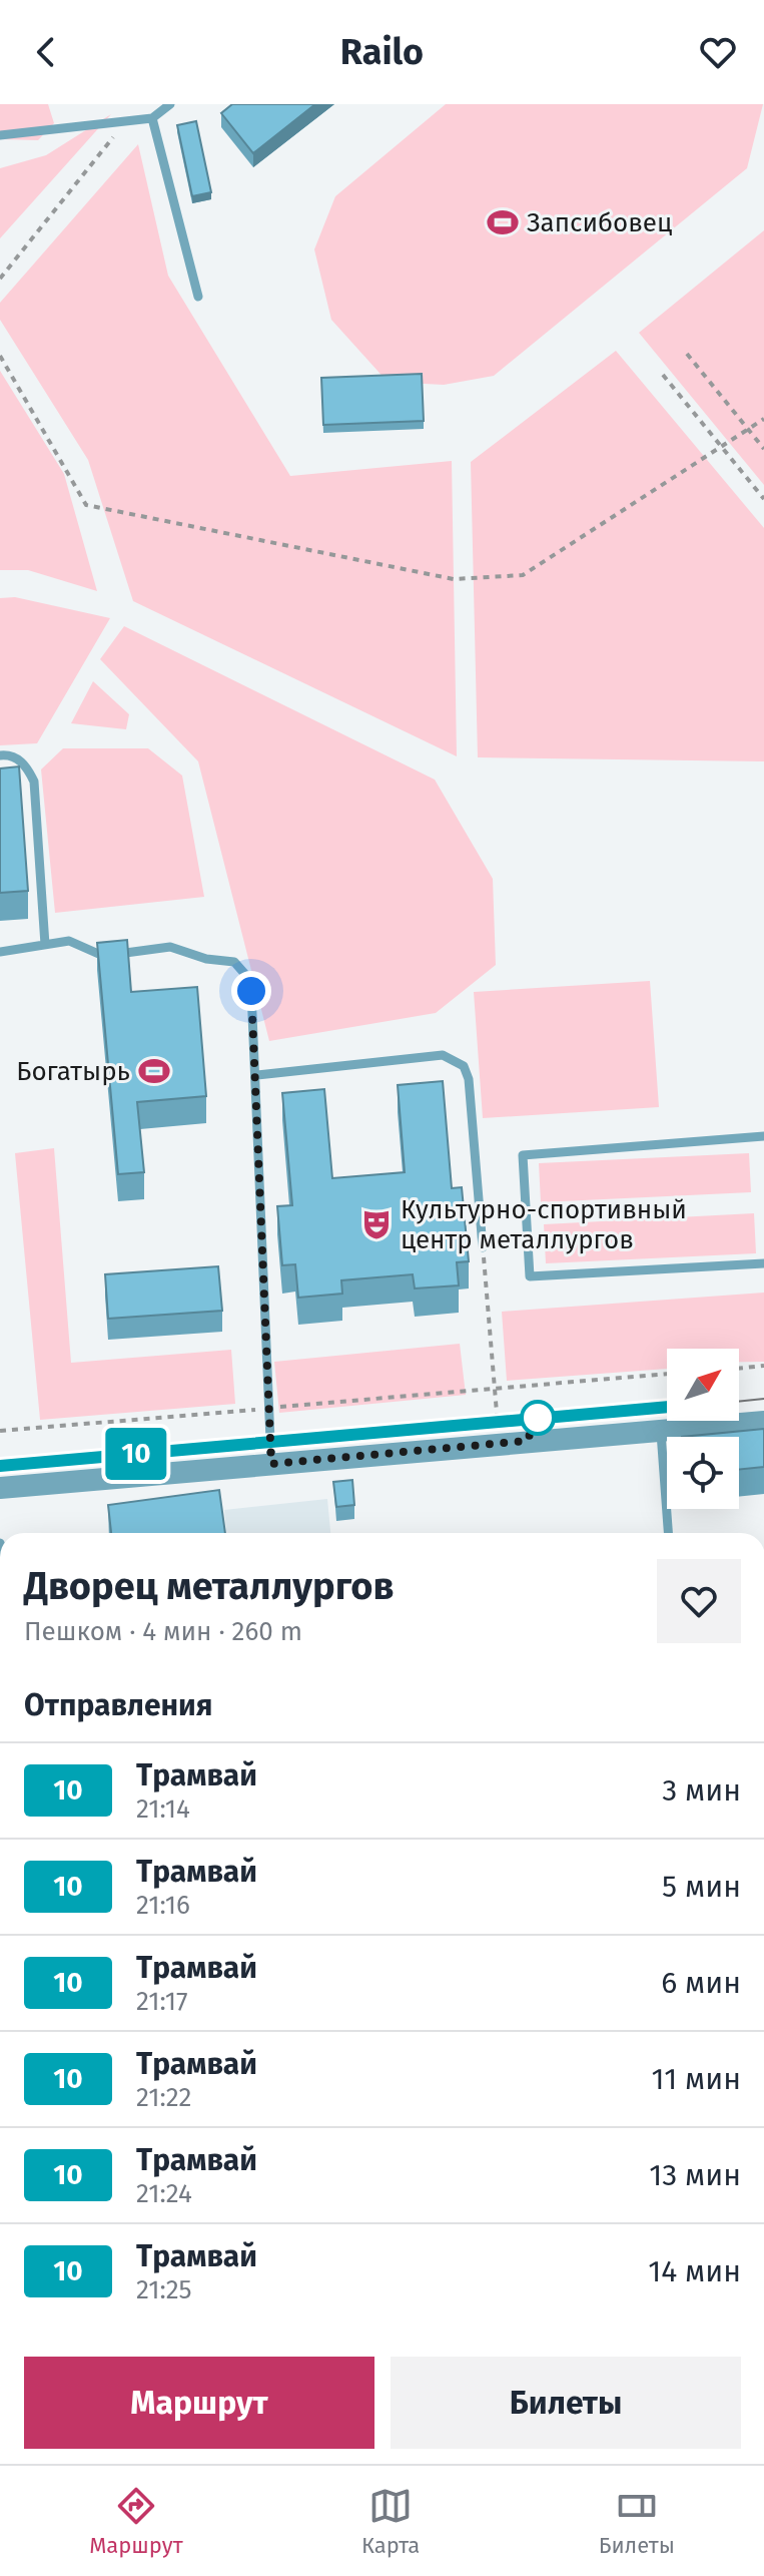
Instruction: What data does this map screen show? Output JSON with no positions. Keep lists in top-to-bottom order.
{
  "places": {
    "sports": ["Запсибовец", "Богатырь"],
    "theatre": ["Культурно-спортивный центр металлургов"]
  },
  "lines": ["tram line 10"],
  "north": "top right",
  "page": {
    "header": "Railo",
    "on_map": "10",
    "heading": [
      ["Дворец металлургов", "Пешком · 4 мин · 260 m"],
      "Отправления"
    ],
    "list": [
      {
        "mark": "10",
        "name": "Трамвай",
        "note": "21:14",
        "value": "3 мин"
      },
      {
        "mark": "10",
        "name": "Трамвай",
        "note": "21:16",
        "value": "5 мин"
      },
      {
        "mark": "10",
        "name": "Трамвай",
        "note": "21:17",
        "value": "6 мин"
      },
      {
        "mark": "10",
        "name": "Трамвай",
        "note": "21:22",
        "value": "11 мин"
      },
      {
        "mark": "10",
        "name": "Трамвай",
        "note": "21:24",
        "value": "13 мин"
      },
      {
        "mark": "10",
        "name": "Трамвай",
        "note": "21:25",
        "value": "14 мин"
      }
    ],
    "buttons": ["Маршрут", "Билеты"],
    "tabs": ["Маршрут", "Карта", "Билеты"]
  }
}
